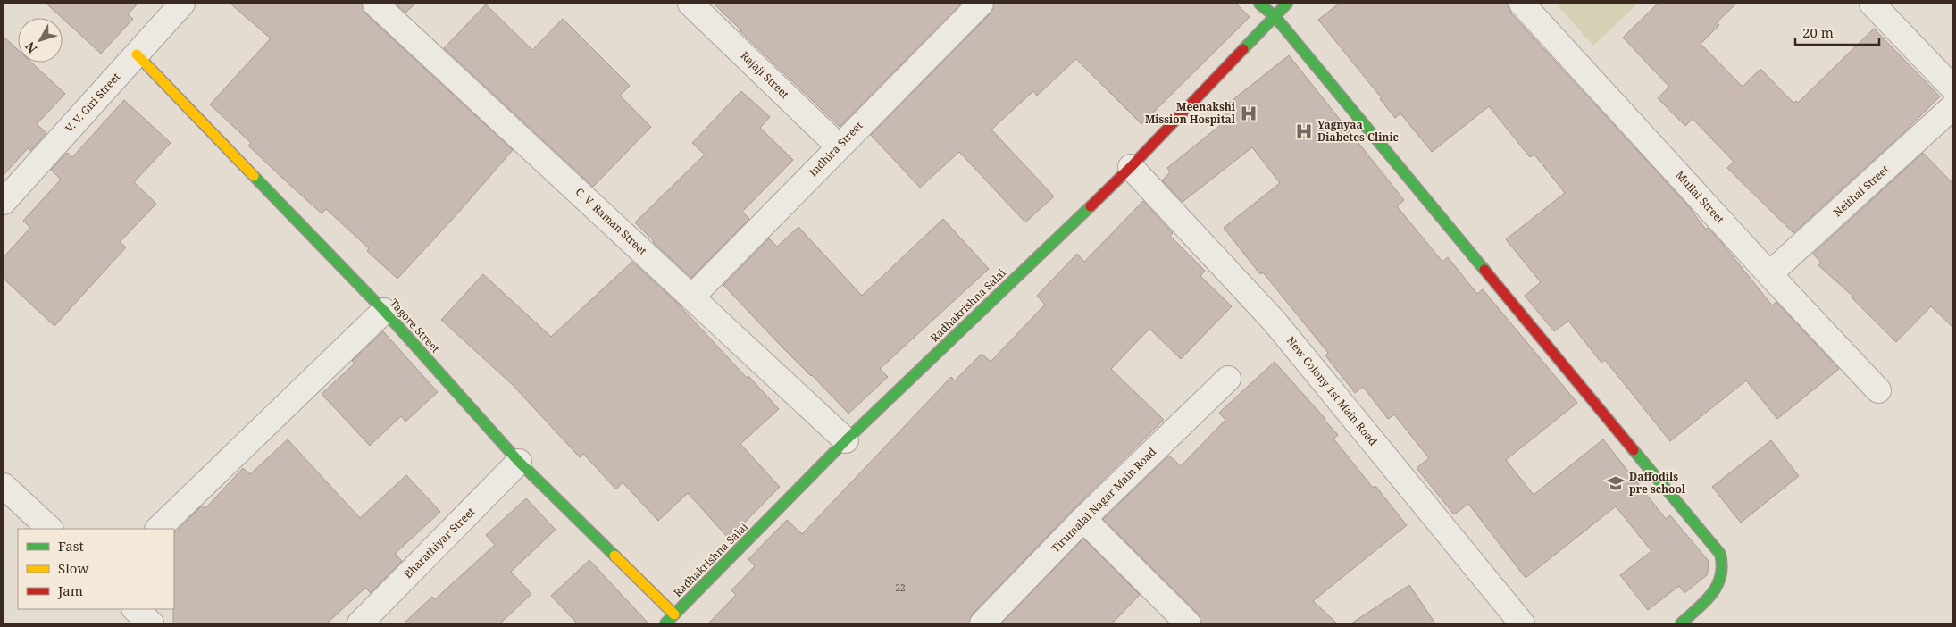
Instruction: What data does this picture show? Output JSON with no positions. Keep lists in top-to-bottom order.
{
  "streets": {
    "street": [
      "Rajaji Street",
      "V. V. Giri Street",
      "Indhira Street",
      "Neithal Street",
      "Mullai Street",
      "C. V. Raman Street",
      "Radhakrishna Salai",
      "Tagore Street",
      "New Colony 1st Main Road",
      "Tirumalai Nagar Main Road",
      "Bharathiyar Street"
    ]
  },
  "crossings": [
    ["Rajaji Street", "Indhira Street"],
    ["V. V. Giri Street", "Tagore Street"],
    ["Indhira Street", "C. V. Raman Street"],
    ["Neithal Street", "Mullai Street"],
    ["C. V. Raman Street", "Radhakrishna Salai"],
    ["Radhakrishna Salai", "Tagore Street"],
    ["Radhakrishna Salai", "New Colony 1st Main Road"],
    ["Tagore Street", "Bharathiyar Street"]
  ],
  "places": {
    "hospital": ["Meenakshi Mission Hospital", "Yagnyaa Diabetes Clinic"],
    "school or university": ["Daffodils pre school"]
  },
  "house_numbers": ["22"],
  "legend": ["Fast", "Slow", "Jam"],
  "scale_bar": "20 m",
  "north": "bottom left"
}
